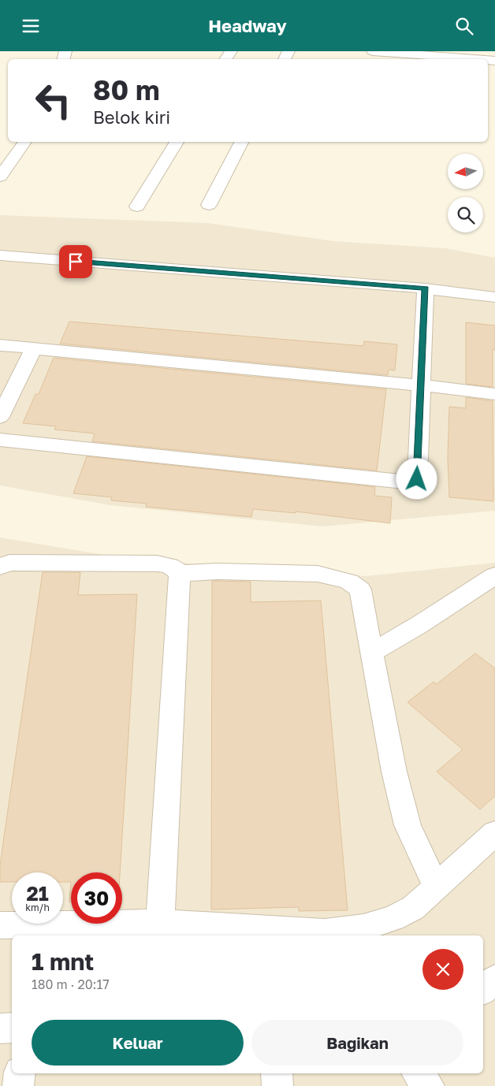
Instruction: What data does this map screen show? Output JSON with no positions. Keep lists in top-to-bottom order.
{
  "north": "left",
  "page": {
    "header": "Headway",
    "turn": ["80 m", "Belok kiri"],
    "speed": "21 km/h",
    "limit": "30",
    "heading": ["1 mnt", "180 m · 20:17"],
    "buttons": ["Keluar", "Bagikan"]
  }
}
